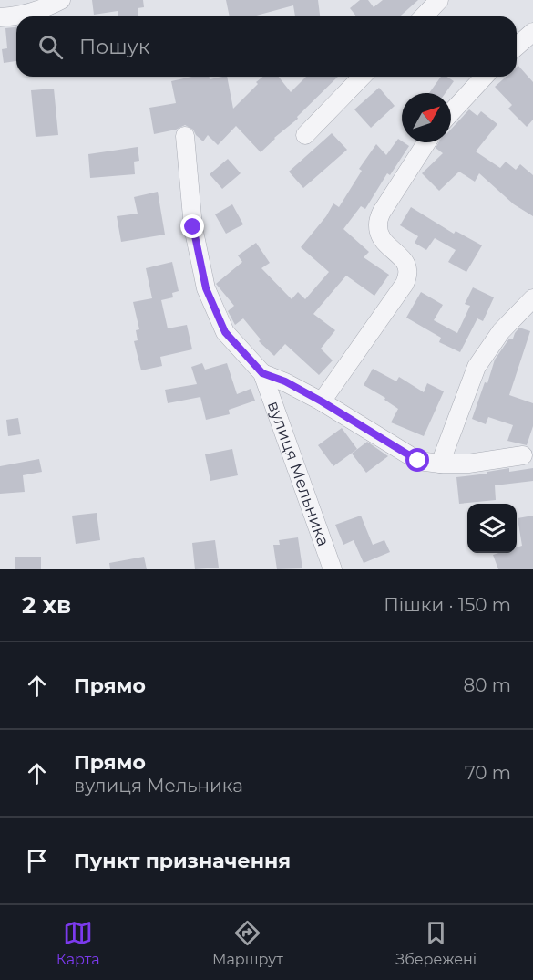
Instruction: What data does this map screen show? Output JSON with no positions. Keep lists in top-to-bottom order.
{
  "streets": {
    "street": ["вулиця Мельника"]
  },
  "north": "top right",
  "page": {
    "search": "Пошук",
    "heading": ["2 хв", "Пішки · 150 m"],
    "list": [
      ["Прямо", "80 m"],
      ["Прямо", "вулиця Мельника", "70 m"],
      "Пункт призначення"
    ],
    "nav": ["Карта", "Маршрут", "Збережені"]
  }
}
